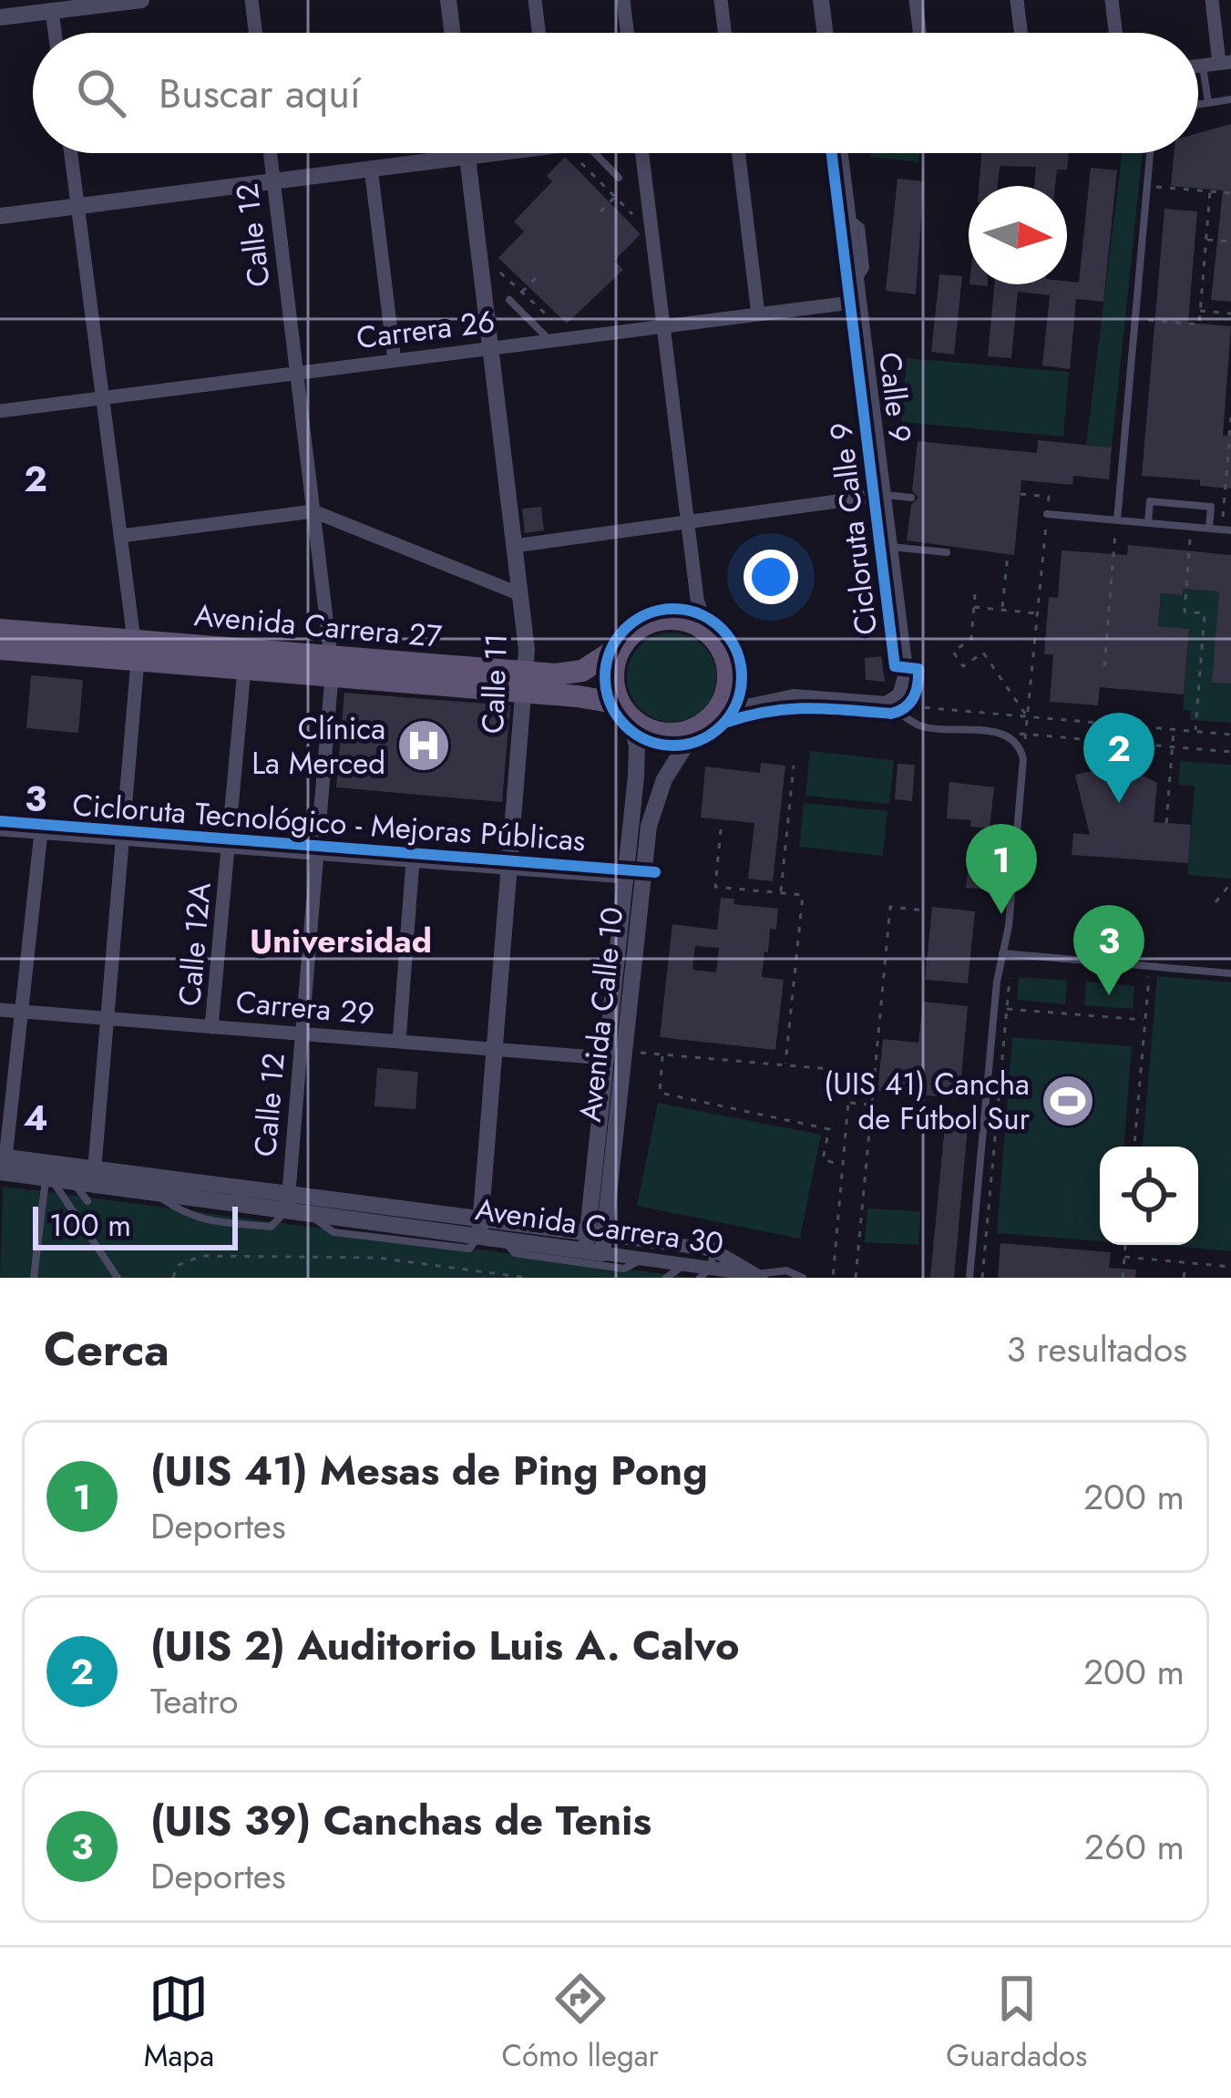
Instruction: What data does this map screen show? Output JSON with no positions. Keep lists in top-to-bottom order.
{
  "streets": {
    "main road": ["Avenida Carrera 27"],
    "street": [
      "Calle 12",
      "Carrera 26",
      "Calle 9",
      "Calle 11",
      "Calle 12A",
      "Carrera 29",
      "Avenida Calle 10",
      "Avenida Carrera 30"
    ],
    "cycle path": ["Cicloruta Calle 9", "Cicloruta Tecnológico - Mejoras Públicas"]
  },
  "crossings": [
    ["Calle 12", "Carrera 26"],
    ["Calle 12", "Avenida Carrera 27"],
    ["Calle 12", "Carrera 29"],
    ["Calle 12", "Avenida Carrera 30"],
    ["Carrera 26", "Calle 9"],
    ["Carrera 26", "Calle 11"],
    ["Avenida Carrera 27", "Calle 11"],
    ["Avenida Carrera 27", "Calle 12A"],
    ["Avenida Carrera 27", "Avenida Calle 10"],
    ["Calle 11", "Carrera 29"],
    ["Calle 11", "Avenida Carrera 30"],
    ["Calle 12A", "Carrera 29"],
    ["Carrera 29", "Avenida Calle 10"],
    ["Avenida Calle 10", "Avenida Carrera 30"]
  ],
  "districts": ["Universidad"],
  "places": {
    "hospital": ["Clínica La Merced"],
    "sports": ["(UIS 41) Cancha de Fútbol Sur"]
  },
  "scale_bar": "100 m",
  "north": "right",
  "page": {
    "search": "Buscar aquí",
    "pins": ["2", "1", "3"],
    "scale": "100 m",
    "heading": ["Cerca", "3 resultados"],
    "list": [
      {
        "mark": "1",
        "name": "(UIS 41) Mesas de Ping Pong",
        "note": "Deportes",
        "value": "200 m"
      },
      {
        "mark": "2",
        "name": "(UIS 2) Auditorio Luis A. Calvo",
        "note": "Teatro",
        "value": "200 m"
      },
      {
        "mark": "3",
        "name": "(UIS 39) Canchas de Tenis",
        "note": "Deportes",
        "value": "260 m"
      }
    ],
    "nav": ["Mapa", "Cómo llegar", "Guardados"]
  },
  "grid": {
    "rows": ["2", "3", "4"]
  }
}
